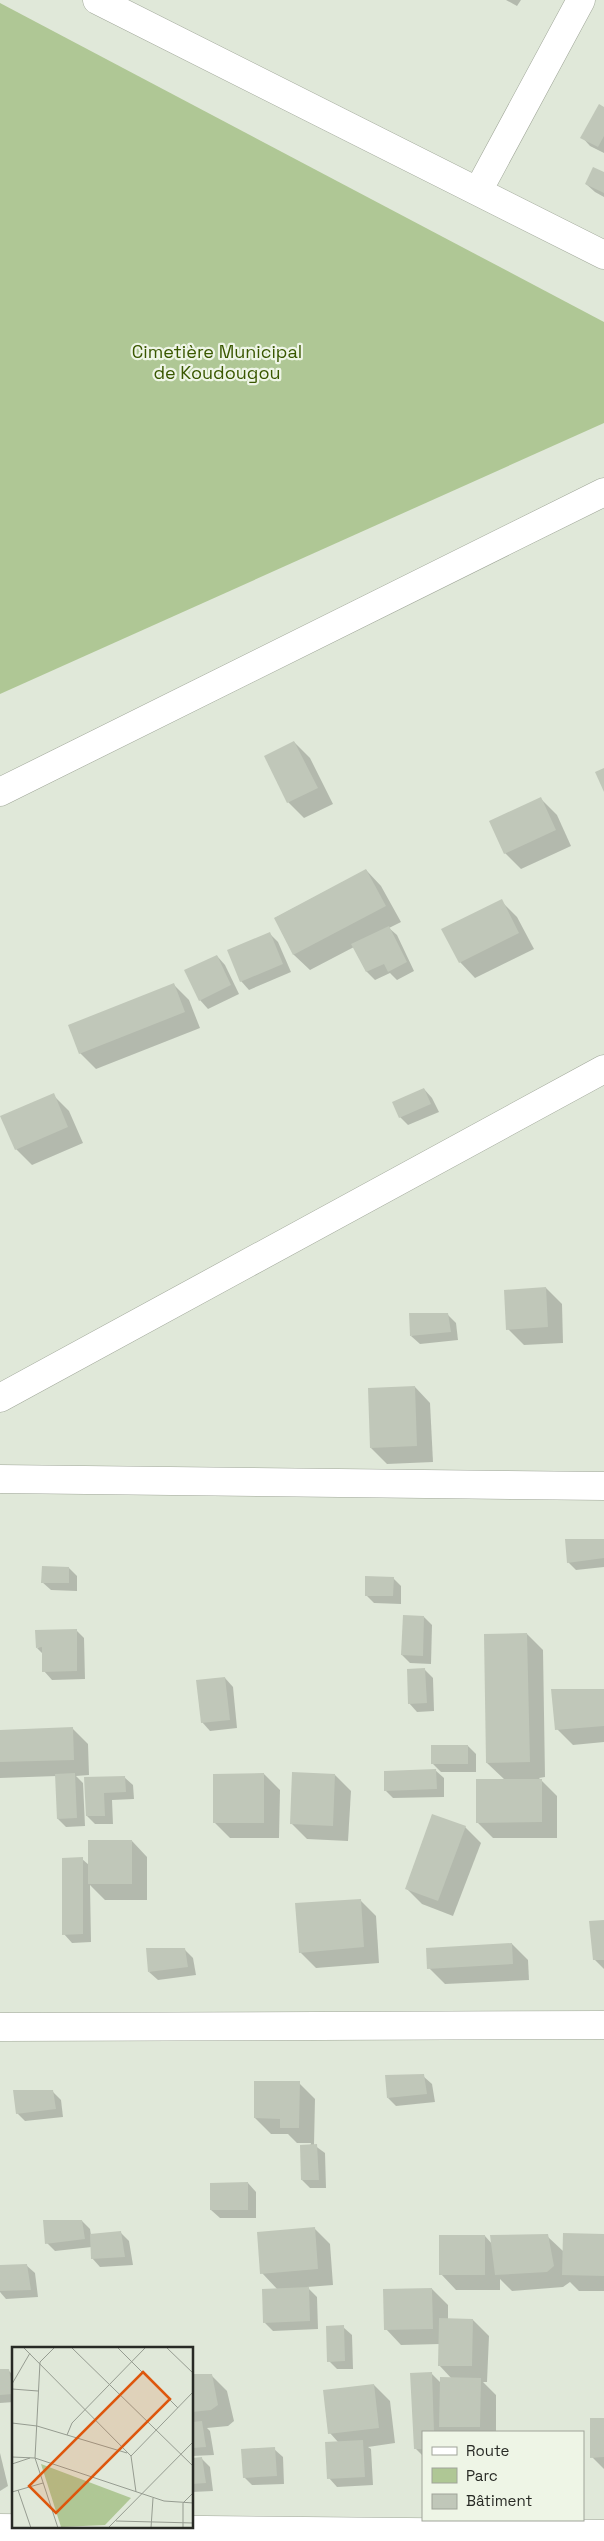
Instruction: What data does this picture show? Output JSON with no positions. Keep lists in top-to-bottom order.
{
  "parks": ["Cimetière Municipal de Koudougou"],
  "legend": ["Route", "Parc", "Bâtiment"]
}
